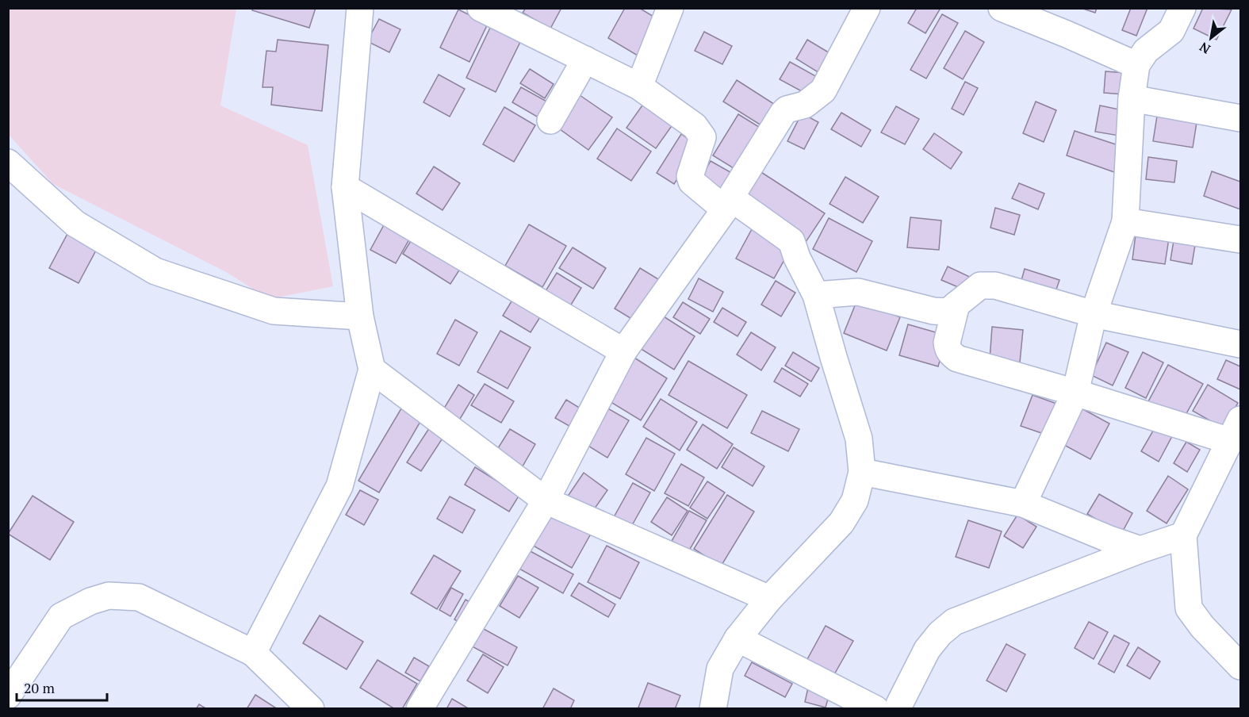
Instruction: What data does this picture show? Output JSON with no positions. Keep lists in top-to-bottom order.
{
  "scale_bar": "20 m",
  "north": "bottom left"
}
